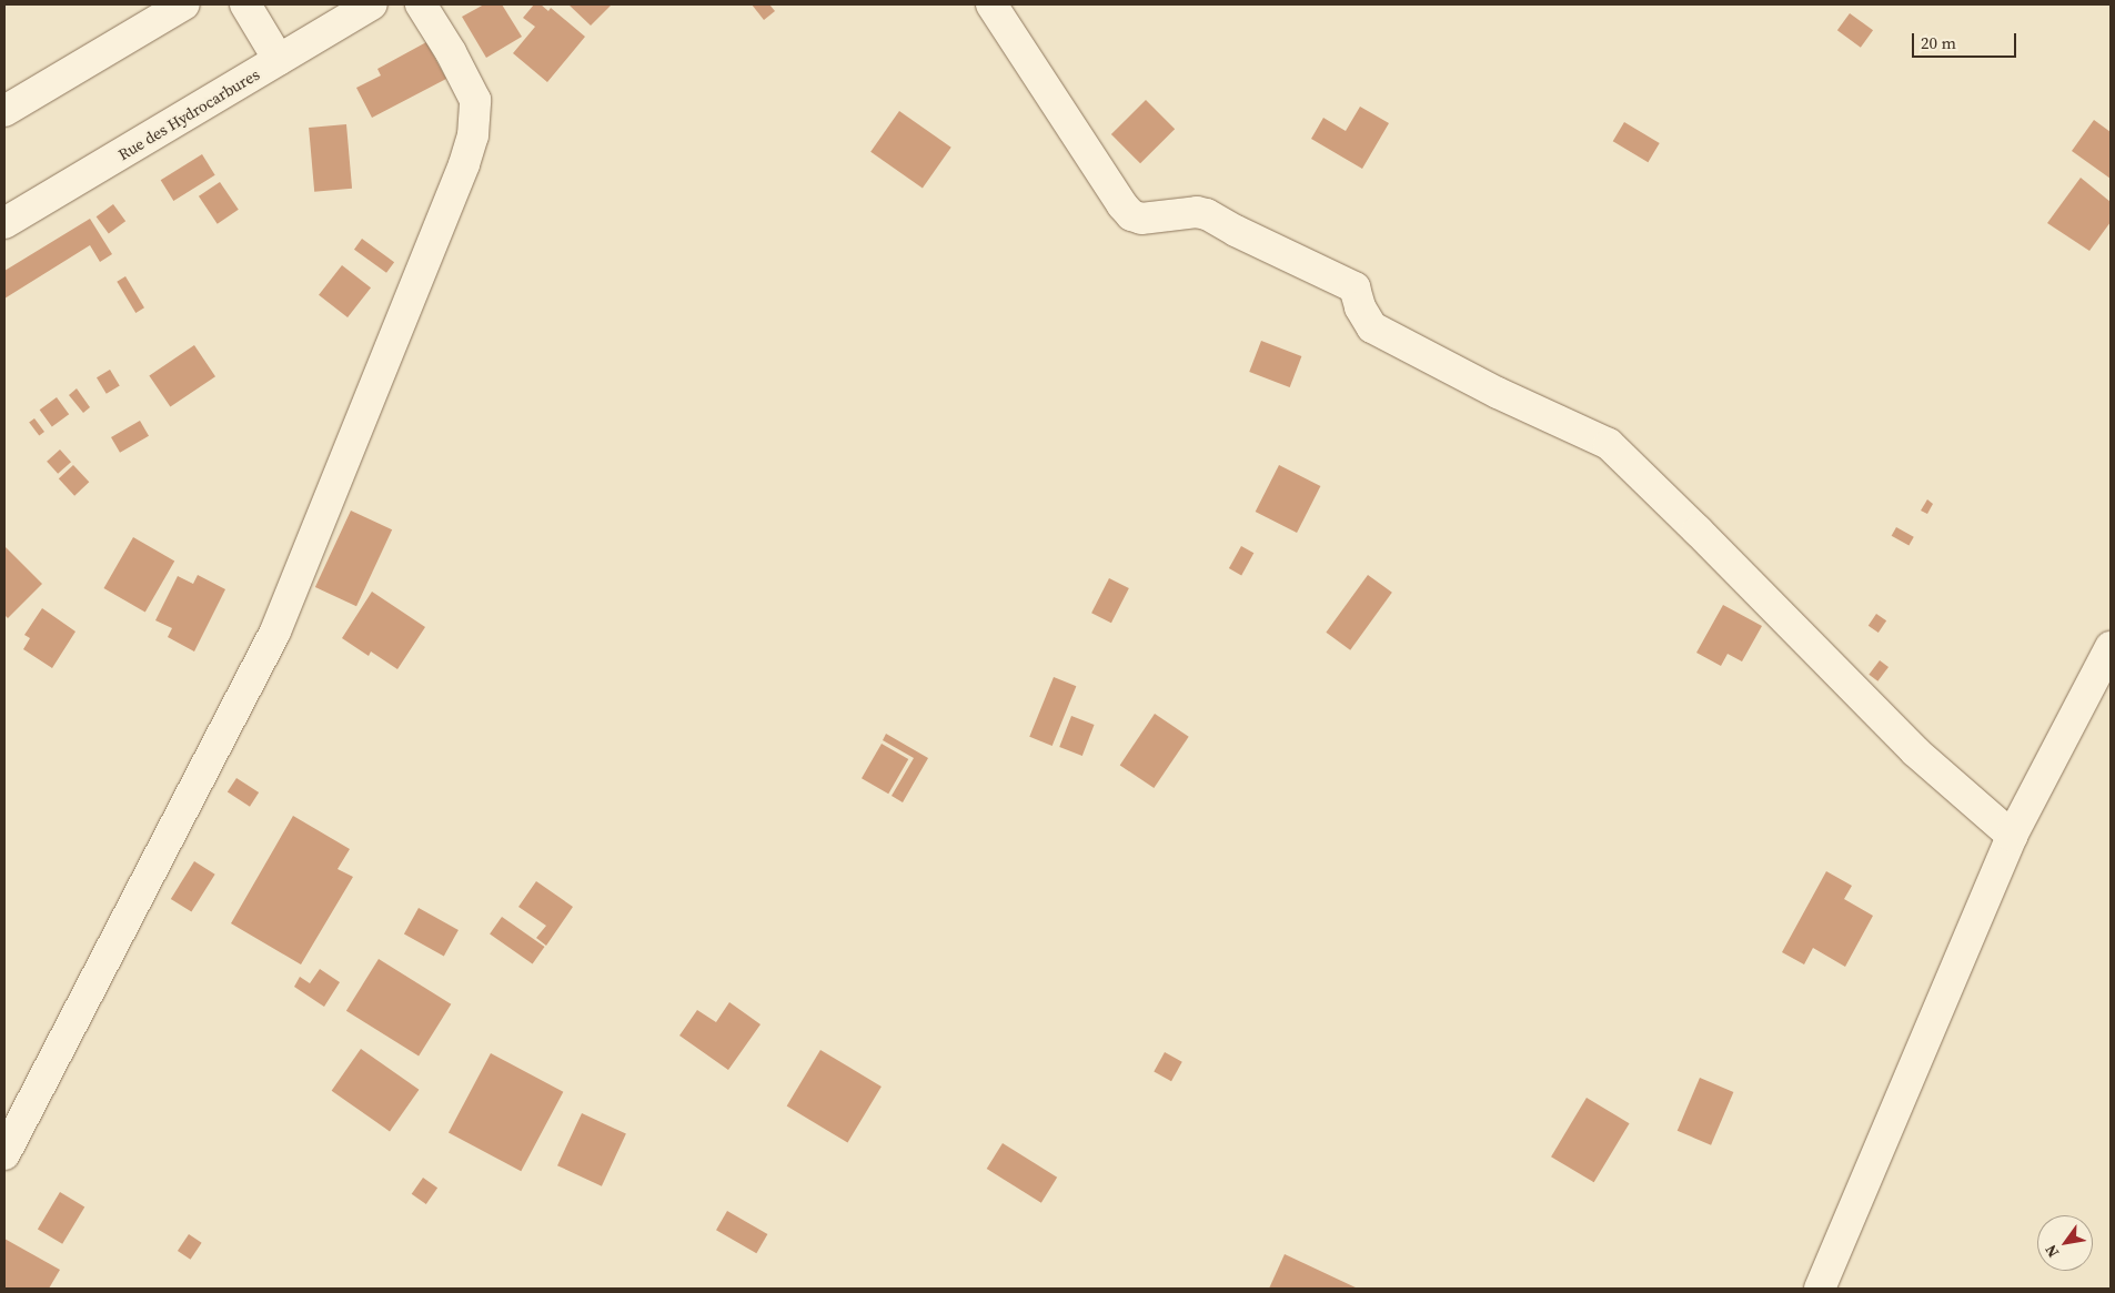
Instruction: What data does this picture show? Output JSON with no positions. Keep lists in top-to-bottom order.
{
  "streets": {
    "street": ["Rue des Hydrocarbures"]
  },
  "scale_bar": "20 m",
  "north": "bottom left"
}
